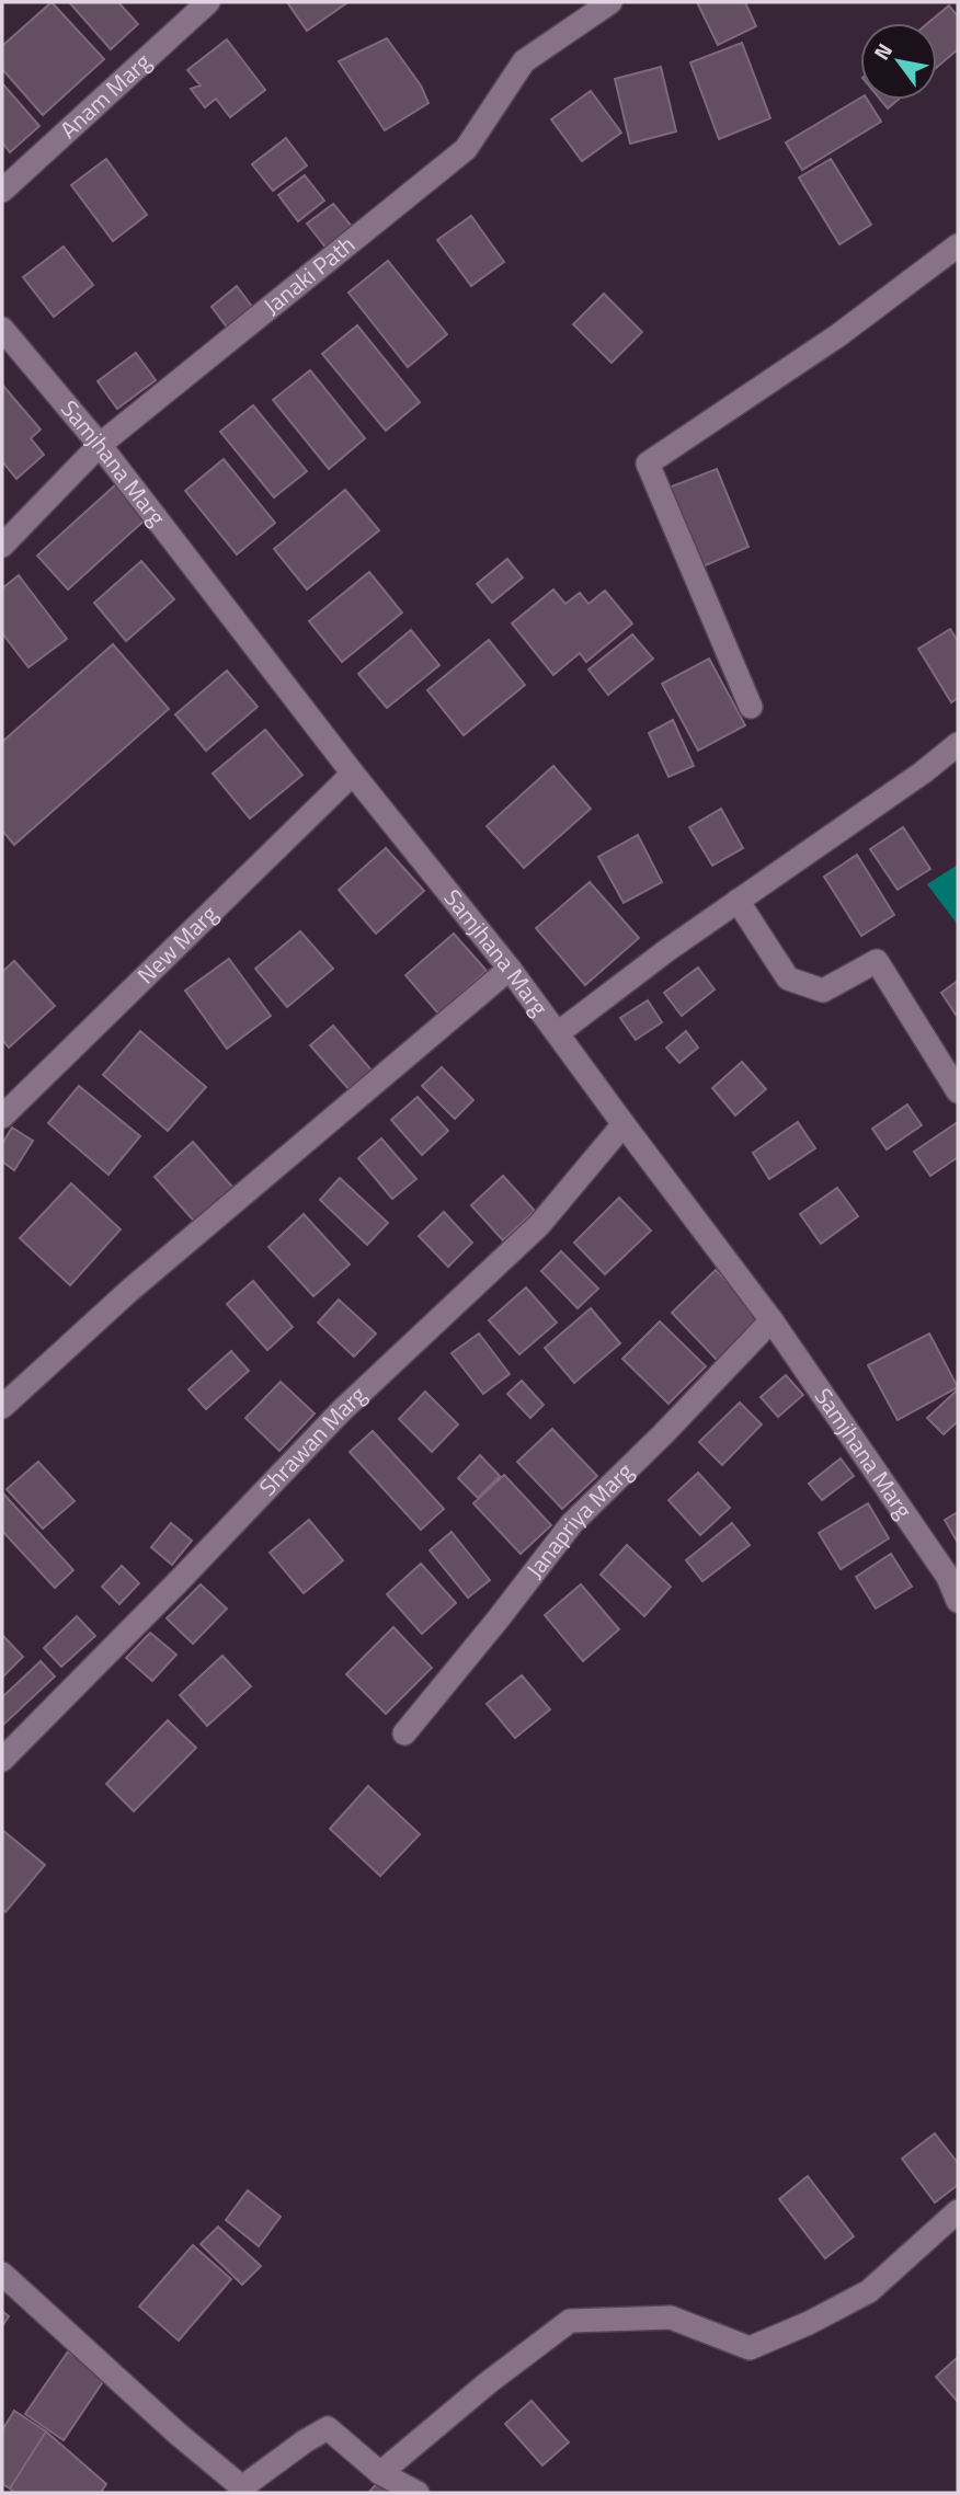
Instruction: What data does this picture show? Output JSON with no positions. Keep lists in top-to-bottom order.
{
  "streets": {
    "street": [
      "Anam Marg",
      "Janaki Path",
      "Samjhana Marg",
      "New Marg",
      "Shrawan Marg",
      "Janapriya Marg"
    ]
  },
  "crossings": [
    ["Janaki Path", "Samjhana Marg"],
    ["Samjhana Marg", "New Marg"],
    ["Samjhana Marg", "Shrawan Marg"],
    ["Samjhana Marg", "Janapriya Marg"]
  ],
  "north": "top left"
}
